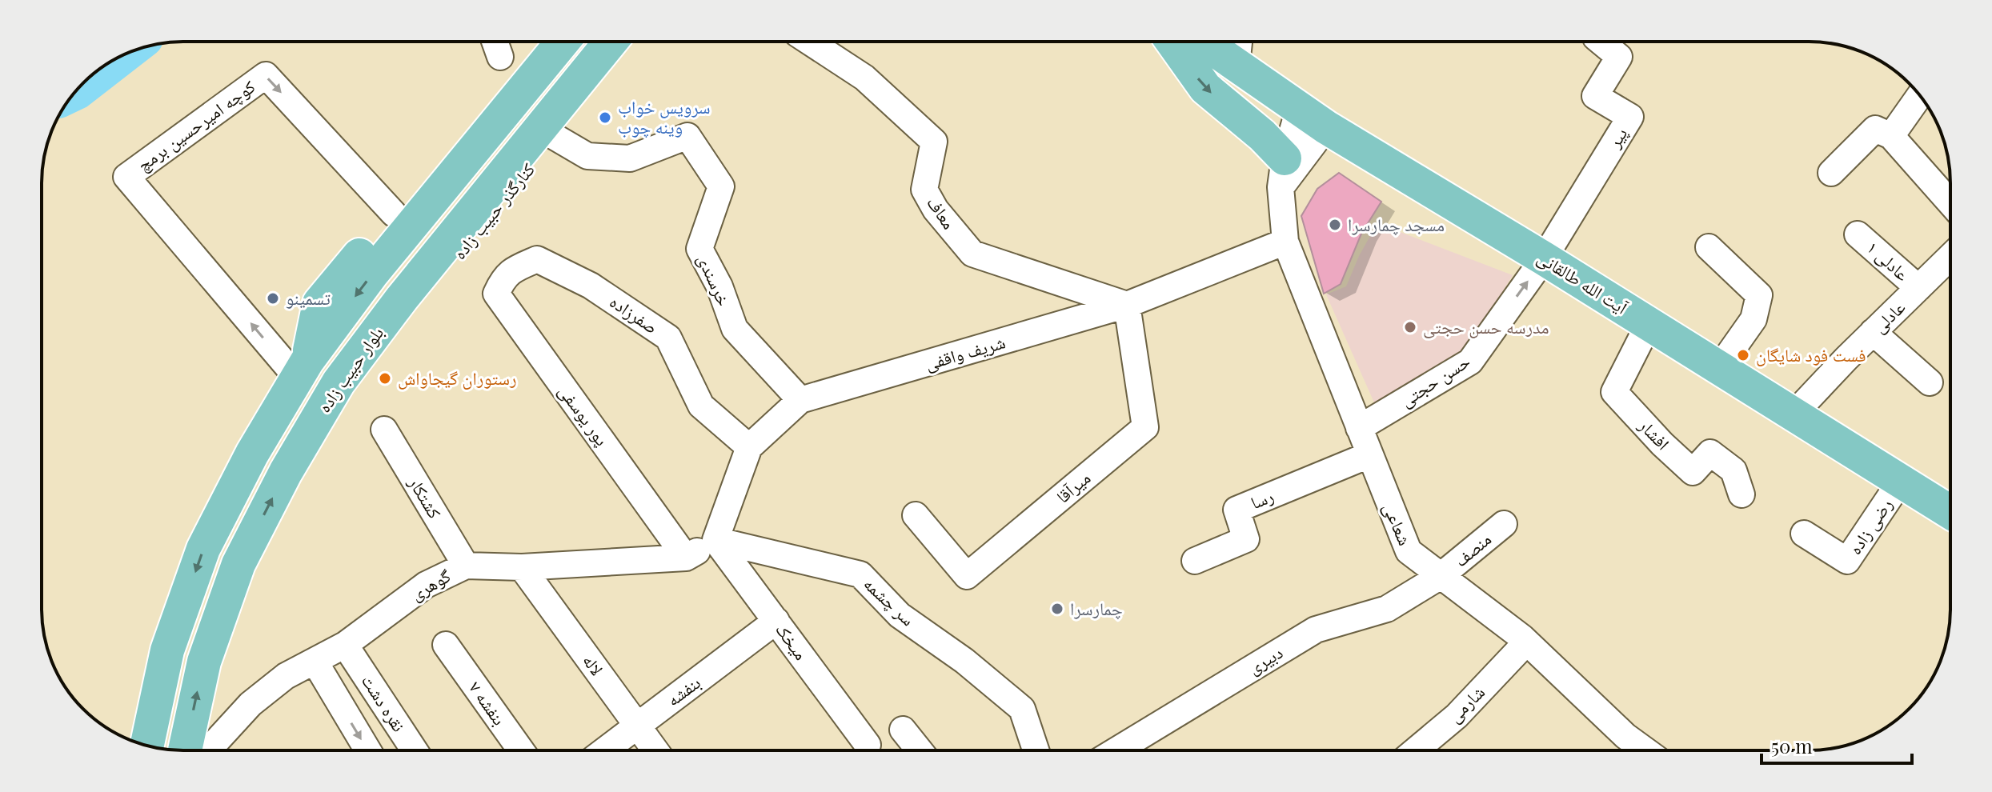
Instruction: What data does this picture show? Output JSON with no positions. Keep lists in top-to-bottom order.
{
  "streets": {
    "main road": ["کنارگذر حبیب زاده", "آیت الله طالقانی", "بلوار حبیب زاده"],
    "street": [
      "کوچه امیرحسین برمچ",
      "پیر",
      "معاف",
      "عادلی ۱",
      "خرسندی",
      "صفرزاده",
      "عادلی",
      "شریف واقفی",
      "حسن حجتی",
      "پور یوسفی",
      "افشار",
      "میرآقا",
      "کشتکار",
      "رسا",
      "شعاعی",
      "رضی زاده",
      "منصف",
      "گوهری",
      "سر چشمه",
      "میخک",
      "دبیری",
      "لاله",
      "بنفشه",
      "نقره دشت",
      "بنفشه ۷",
      "شارمی"
    ]
  },
  "crossings": [
    ["پیر", "آیت الله طالقانی"],
    ["پیر", "حسن حجتی"],
    ["کنارگذر حبیب زاده", "خرسندی"],
    ["کنارگذر حبیب زاده", "بلوار حبیب زاده"],
    ["معاف", "شریف واقفی"],
    ["معاف", "میرآقا"],
    ["عادلی ۱", "عادلی"],
    ["خرسندی", "شریف واقفی"],
    ["آیت الله طالقانی", "عادلی"],
    ["آیت الله طالقانی", "حسن حجتی"],
    ["آیت الله طالقانی", "افشار"],
    ["آیت الله طالقانی", "رضی زاده"],
    ["صفرزاده", "شریف واقفی"],
    ["صفرزاده", "پور یوسفی"],
    ["شریف واقفی", "میرآقا"],
    ["شریف واقفی", "شعاعی"],
    ["شریف واقفی", "گوهری"],
    ["شریف واقفی", "سر چشمه"],
    ["شریف واقفی", "میخک"],
    ["حسن حجتی", "شعاعی"],
    ["پور یوسفی", "گوهری"],
    ["کشتکار", "گوهری"],
    ["رسا", "شعاعی"],
    ["شعاعی", "منصف"],
    ["شعاعی", "دبیری"],
    ["شعاعی", "شارمی"],
    ["منصف", "دبیری"],
    ["گوهری", "سر چشمه"],
    ["گوهری", "میخک"],
    ["گوهری", "لاله"],
    ["گوهری", "نقره دشت"],
    ["سر چشمه", "میخک"],
    ["میخک", "بنفشه"],
    ["لاله", "بنفشه"]
  ],
  "one_way": ["حسن حجتی"],
  "places": [
    "سرویس خواب وینه چوب",
    "مسجد چمارسرا",
    "تسمینو",
    "مدرسه حسن حجتی",
    "فست فود شایگان",
    "رستوران گیجاواش",
    "چمارسرا"
  ],
  "scale_bar": "50 m"
}
